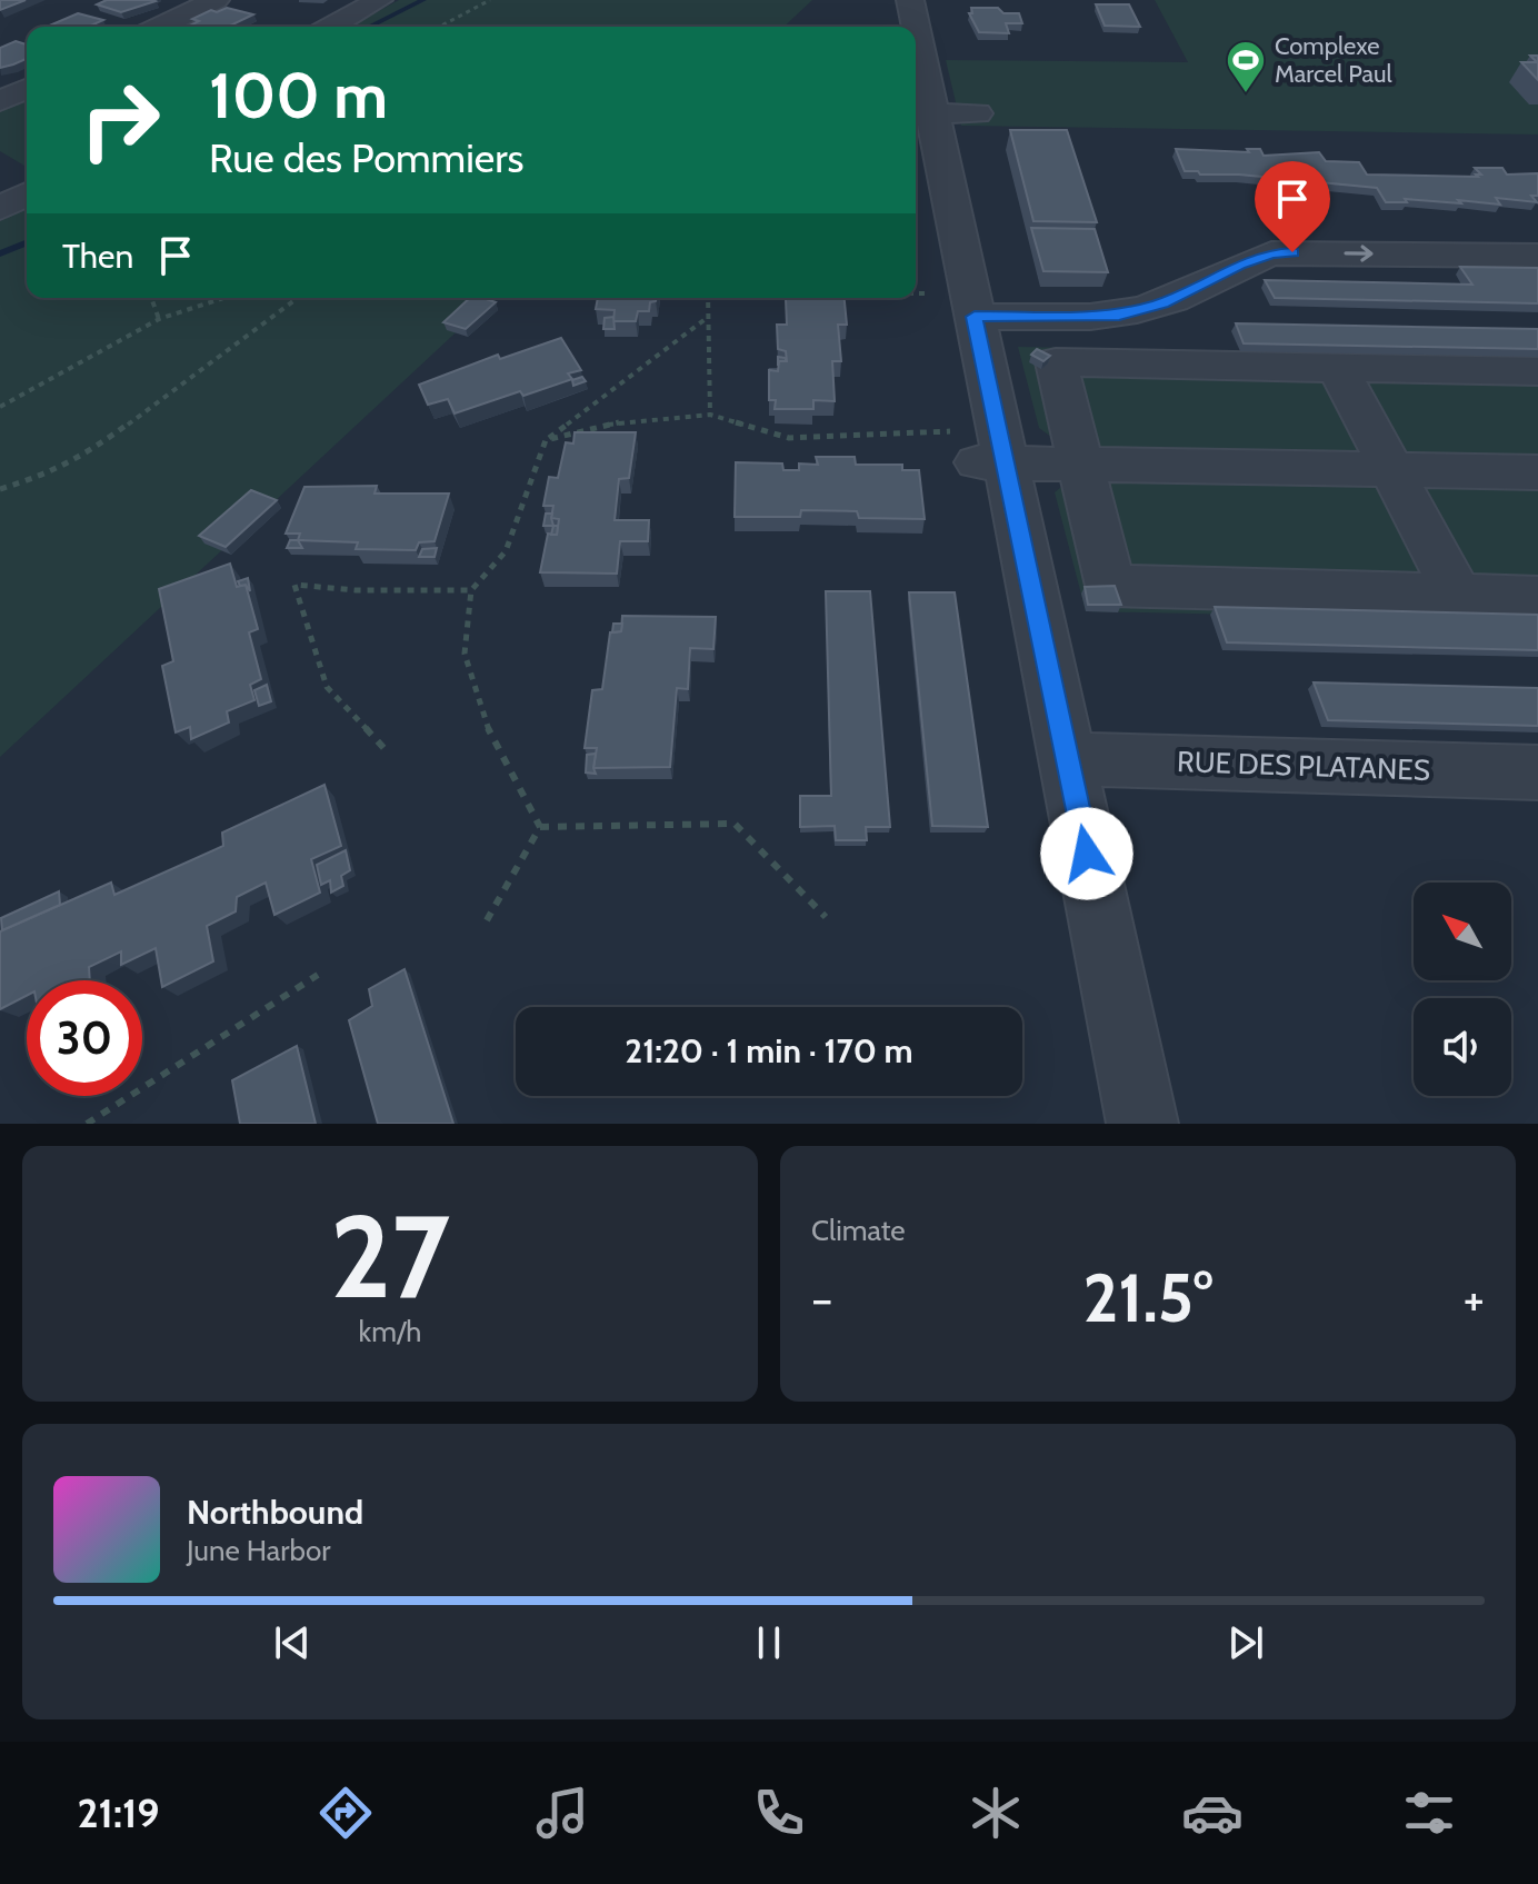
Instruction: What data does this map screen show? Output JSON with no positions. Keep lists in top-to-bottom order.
{
  "streets": {
    "street": ["RUE DES PLATANES"]
  },
  "places": {
    "sports": ["Complexe Marcel Paul"]
  },
  "north": "top left",
  "page": {
    "turn": ["100 m", "Rue des Pommiers"],
    "then": "Then",
    "limit": "30",
    "trip": "21:20 · 1 min · 170 m",
    "tile": [
      ["27", "km/h"],
      "Climate"
    ],
    "heat": ["−", "21.5°", "+"],
    "song": ["Northbound", "June Harbor"],
    "tabs": "21:19"
  }
}
